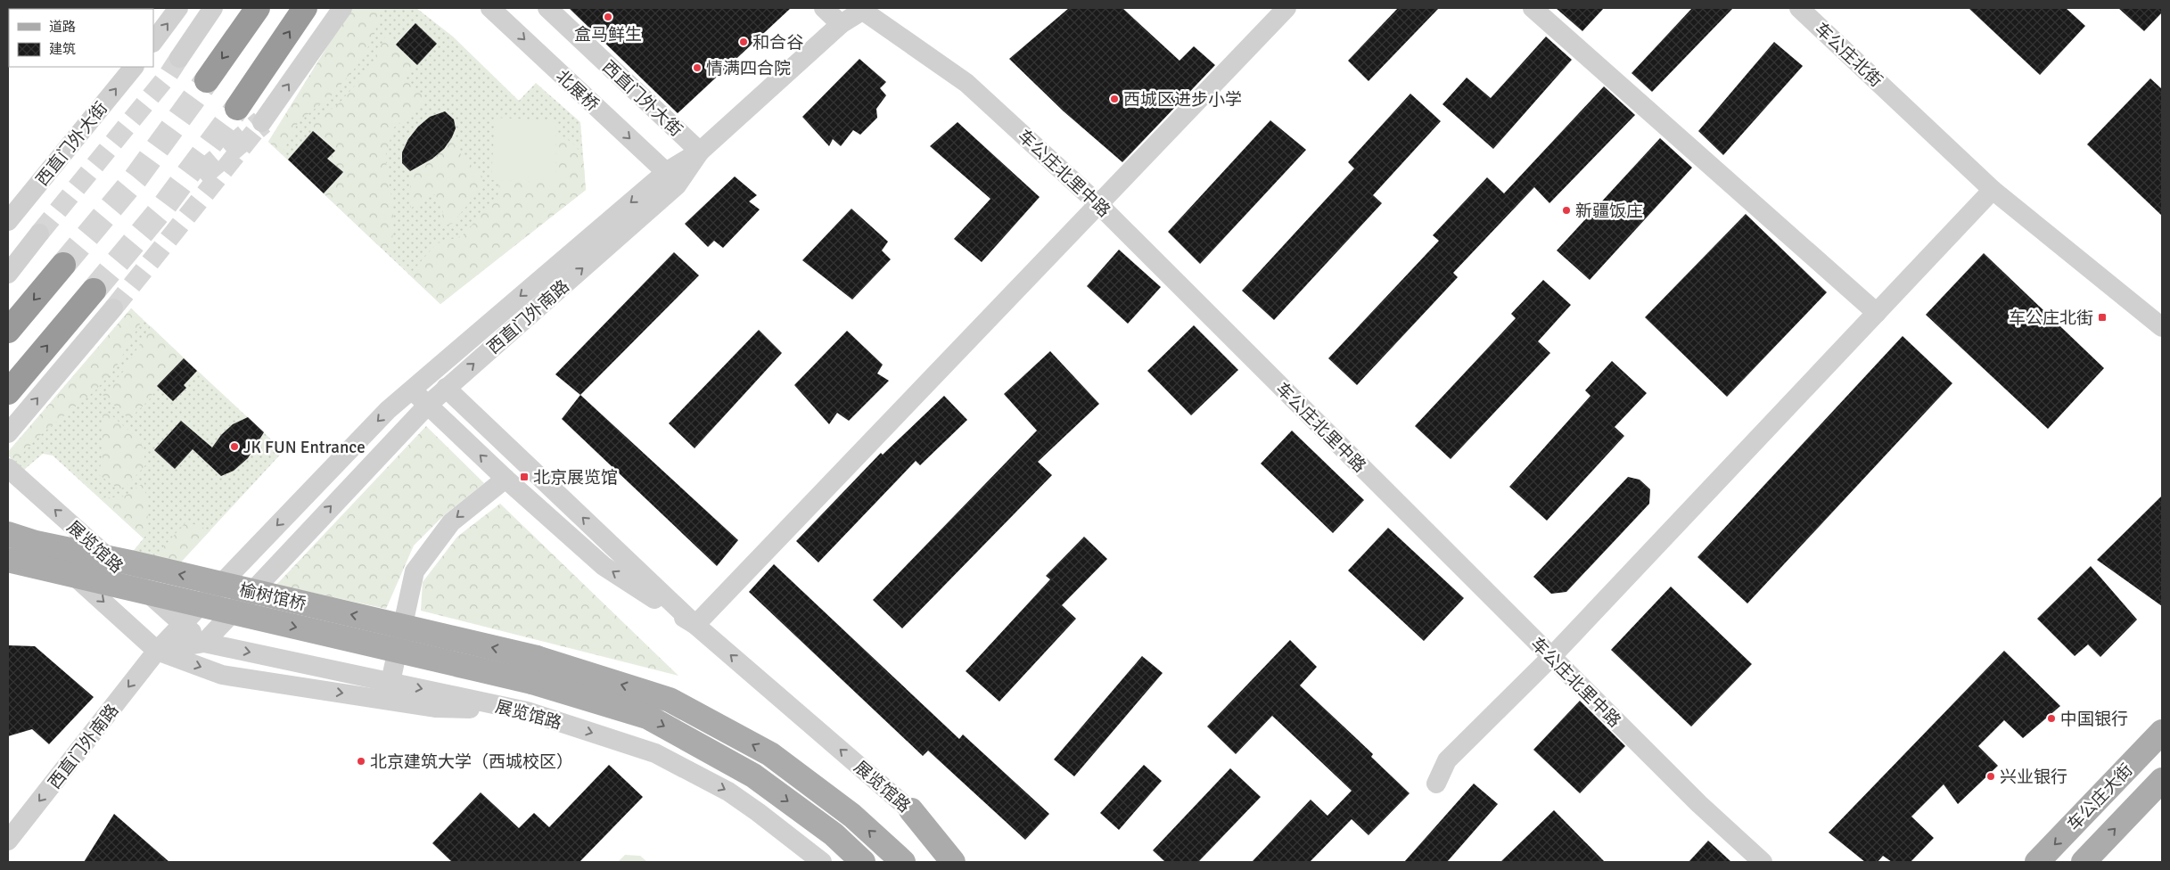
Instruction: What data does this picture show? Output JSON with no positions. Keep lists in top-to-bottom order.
{
  "streets": {
    "main road": ["展览馆路", "榆树馆桥", "车公庄大街"],
    "street": [
      "车公庄北街",
      "北展桥",
      "西直门外大街",
      "车公庄北里中路",
      "西直门外南路"
    ]
  },
  "crossings": [
    ["北展桥", "西直门外南路"],
    ["西直门外南路", "展览馆路"],
    ["展览馆路", "榆树馆桥"]
  ],
  "one_way": ["北展桥", "西直门外大街"],
  "places": {
    "other": [
      "盒马鲜生",
      "和合谷",
      "情满四合院",
      "西城区进步小学",
      "新疆饭庄",
      "JK FUN Entrance",
      "中国银行",
      "北京建筑大学（西城校区）",
      "兴业银行"
    ],
    "transit": ["车公庄北街", "北京展览馆"]
  },
  "legend": ["道路", "建筑"]
}
